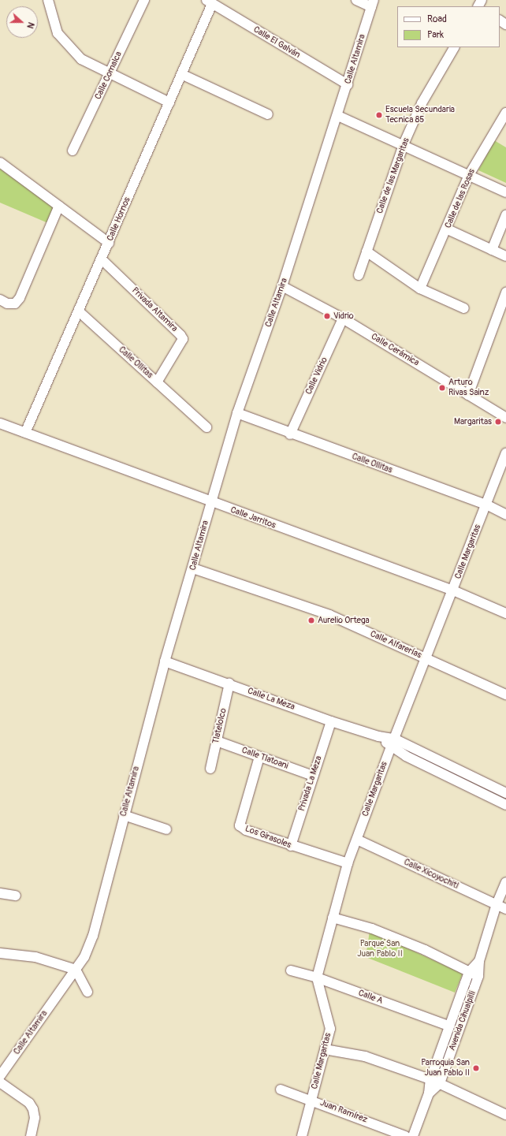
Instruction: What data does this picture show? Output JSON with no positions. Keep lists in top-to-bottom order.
{
  "streets": {
    "street": [
      "Calle El Galván",
      "Calle Altamira",
      "Calle Comalca",
      "Calle de las Margaritas",
      "Calle de las Rosas",
      "Calle Hornos",
      "Privada Altamira",
      "Calle Cerámica",
      "Calle Ollitas",
      "Calle Vidrio",
      "Calle Jarritos",
      "Calle Margaritas",
      "Calle Alfarerías",
      "Calle La Meza",
      "Tlatelolco",
      "Calle Tlatoani",
      "Privada La Meza",
      "Los Girasoles",
      "Calle Xicoyochitl",
      "Calle A",
      "Avenida Cihualpilli",
      "Juan Ramírez"
    ]
  },
  "crossings": [
    ["Calle El Galván", "Calle Altamira"],
    ["Calle El Galván", "Calle Hornos"],
    ["Calle Altamira", "Calle Cerámica"],
    ["Calle Altamira", "Calle Ollitas"],
    ["Calle Altamira", "Calle Jarritos"],
    ["Calle Altamira", "Calle Alfarerías"],
    ["Calle Altamira", "Calle La Meza"],
    ["Calle Hornos", "Privada Altamira"],
    ["Calle Hornos", "Calle Ollitas"],
    ["Calle Hornos", "Calle Jarritos"],
    ["Privada Altamira", "Calle Ollitas"],
    ["Calle Cerámica", "Calle Vidrio"],
    ["Calle Ollitas", "Calle Vidrio"],
    ["Calle Ollitas", "Calle Margaritas"],
    ["Calle Jarritos", "Calle Margaritas"],
    ["Calle Margaritas", "Calle Alfarerías"],
    ["Calle Margaritas", "Calle La Meza"],
    ["Calle Margaritas", "Los Girasoles"],
    ["Calle Margaritas", "Calle Xicoyochitl"],
    ["Calle Margaritas", "Calle A"],
    ["Calle Margaritas", "Juan Ramírez"],
    ["Calle La Meza", "Tlatelolco"],
    ["Calle La Meza", "Privada La Meza"],
    ["Tlatelolco", "Calle Tlatoani"],
    ["Calle Tlatoani", "Privada La Meza"],
    ["Calle Tlatoani", "Los Girasoles"],
    ["Privada La Meza", "Los Girasoles"],
    ["Calle Xicoyochitl", "Avenida Cihualpilli"],
    ["Calle A", "Avenida Cihualpilli"]
  ],
  "parks": ["Parque San Juan Pablo II"],
  "places": [
    "Escuela Secundaria Tecnica 85",
    "Vidrio",
    "Arturo Rivas Sainz",
    "Margaritas",
    "Aurelio Ortega",
    "Parroquia San Juan Pablo II"
  ],
  "legend": ["Road", "Park"],
  "north": "right"
}
